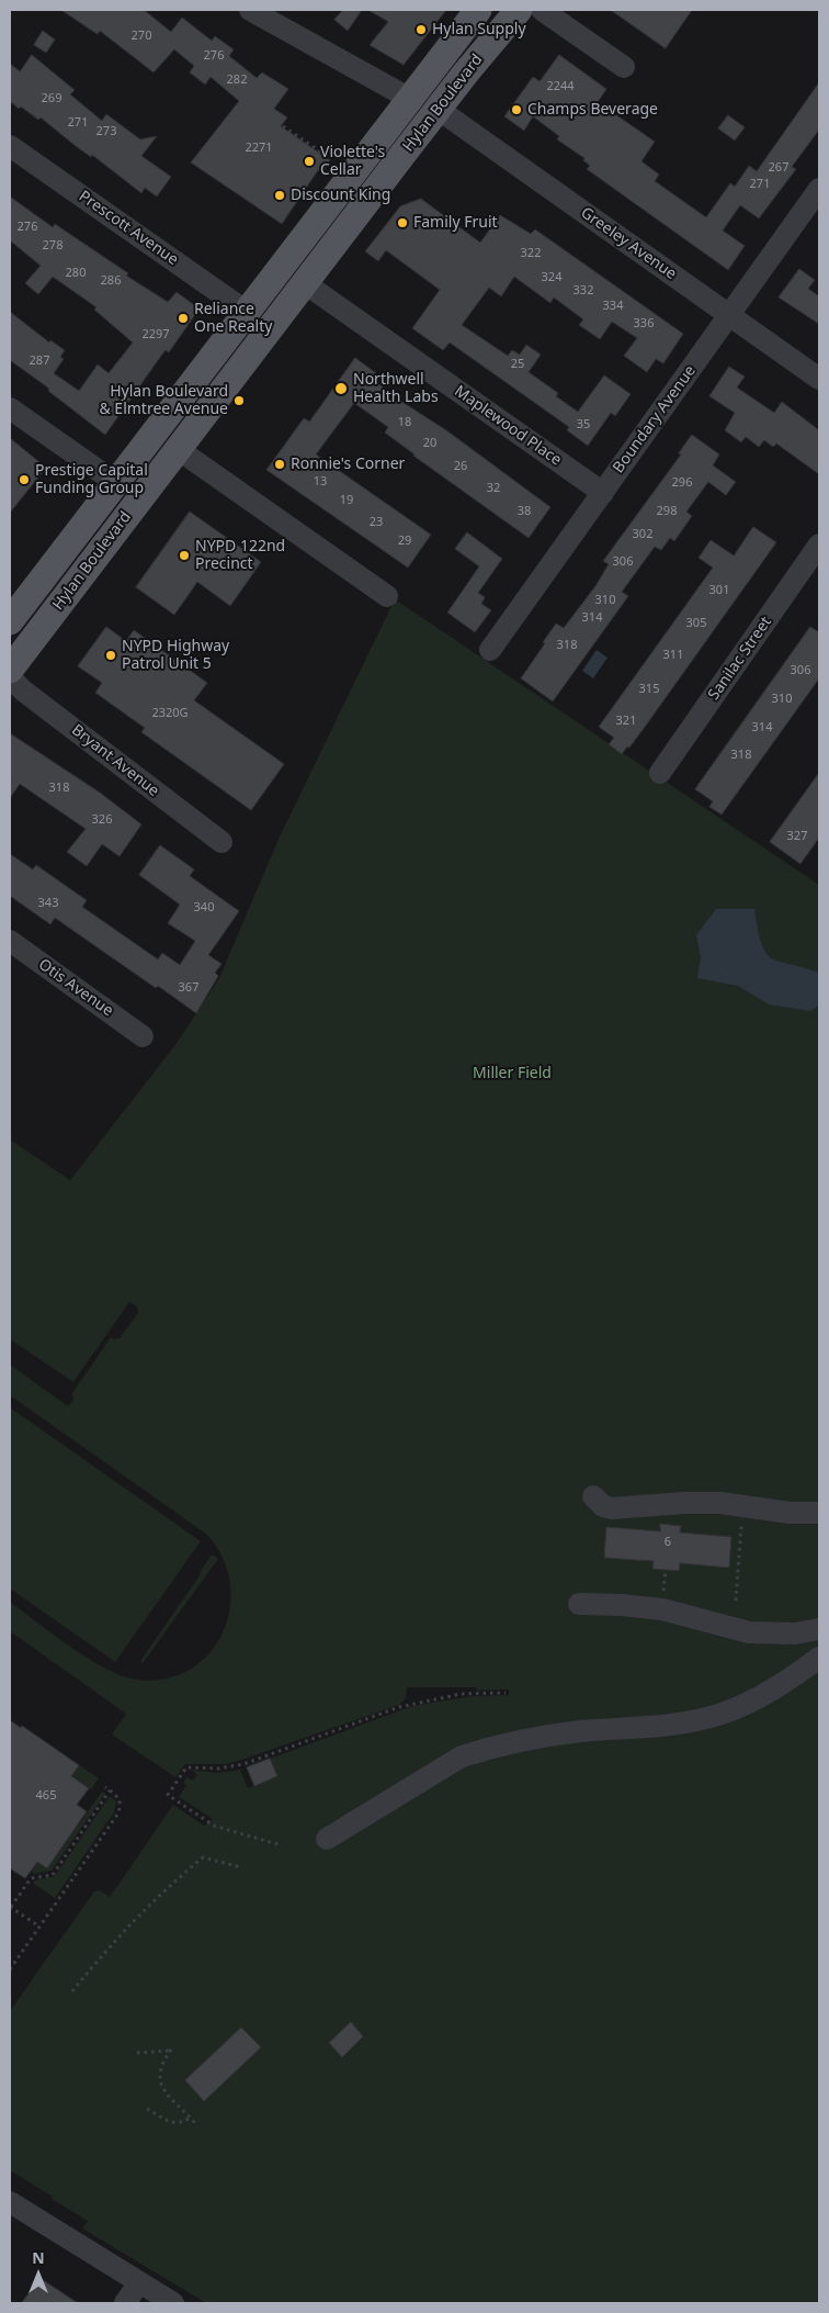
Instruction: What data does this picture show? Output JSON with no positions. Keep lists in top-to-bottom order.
{
  "streets": {
    "main road": ["Hylan Boulevard"],
    "street": [
      "Prescott Avenue",
      "Greeley Avenue",
      "Boundary Avenue",
      "Maplewood Place",
      "Sanilac Street",
      "Bryant Avenue",
      "Otis Avenue"
    ]
  },
  "crossings": [
    ["Hylan Boulevard", "Prescott Avenue"],
    ["Hylan Boulevard", "Greeley Avenue"],
    ["Hylan Boulevard", "Maplewood Place"],
    ["Greeley Avenue", "Boundary Avenue"],
    ["Boundary Avenue", "Maplewood Place"]
  ],
  "parks": ["Miller Field"],
  "places": [
    "Hylan Supply",
    "Champs Beverage",
    "Violette's Cellar",
    "Discount King",
    "Family Fruit",
    "Reliance One Realty",
    "Northwell Health Labs",
    "Hylan Boulevard & Elmtree Avenue",
    "Ronnie's Corner",
    "Prestige Capital Funding Group",
    "NYPD 122nd Precinct",
    "NYPD Highway Patrol Unit 5"
  ],
  "house_numbers": [
    "270",
    "276",
    "282",
    "2244",
    "269",
    "271",
    "273",
    "2271",
    "267",
    "271",
    "276",
    "278",
    "322",
    "280",
    "324",
    "286",
    "332",
    "334",
    "336",
    "2297",
    "287",
    "25",
    "18",
    "35",
    "20",
    "26",
    "13",
    "296",
    "32",
    "19",
    "38",
    "298",
    "23",
    "302",
    "29",
    "306",
    "301",
    "310",
    "314",
    "305",
    "318",
    "311",
    "306",
    "315",
    "310",
    "2320G",
    "321",
    "314",
    "318",
    "318",
    "326",
    "327",
    "343",
    "340",
    "367",
    "6",
    "465"
  ],
  "north": "top"
}
